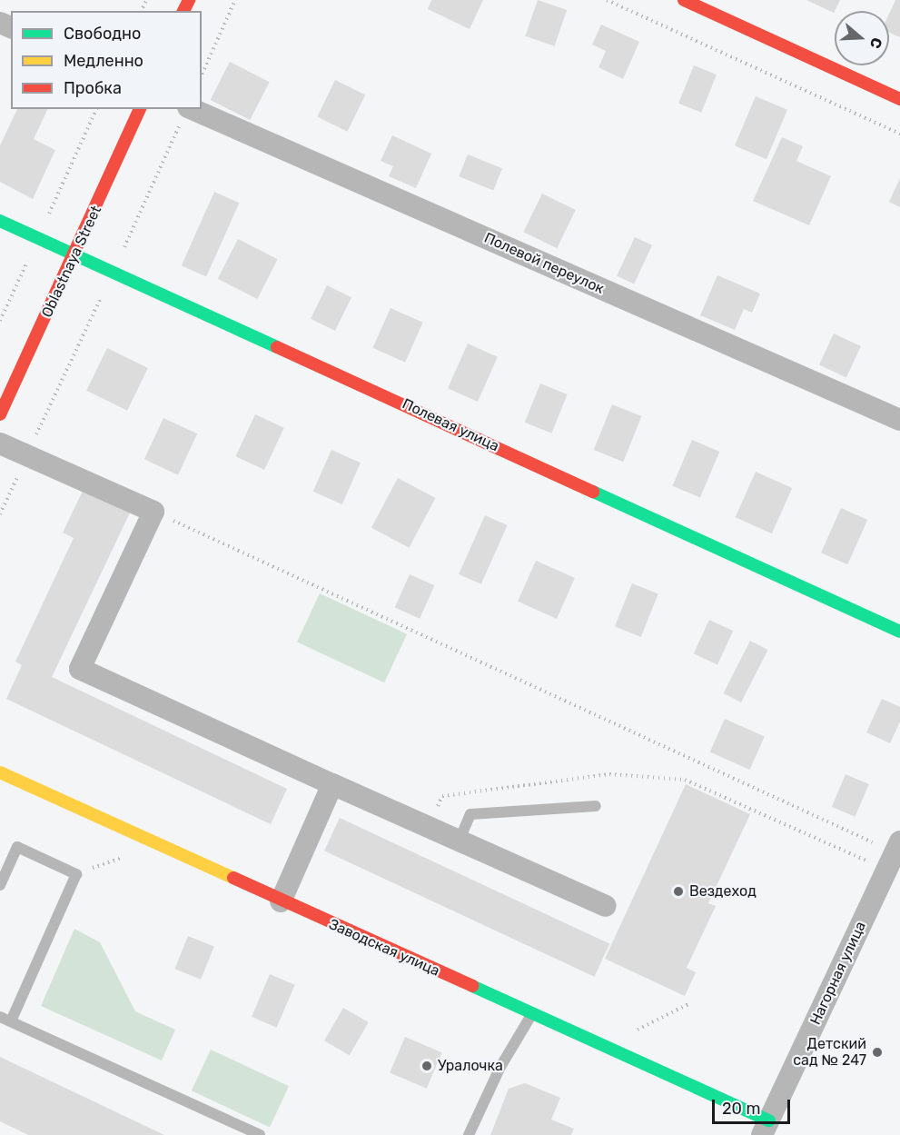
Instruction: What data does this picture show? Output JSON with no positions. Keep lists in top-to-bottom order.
{
  "streets": {
    "street": [
      "Oblastnaya Street",
      "Полевой переулок",
      "Полевая улица",
      "Заводская улица",
      "Нагорная улица"
    ]
  },
  "crossings": [
    ["Oblastnaya Street", "Полевая улица"],
    ["Заводская улица", "Нагорная улица"]
  ],
  "places": ["Вездеход", "Детский сад № 247", "Уралочка"],
  "legend": ["Свободно", "Медленно", "Пробка"],
  "scale_bar": "20 m",
  "north": "right"
}
